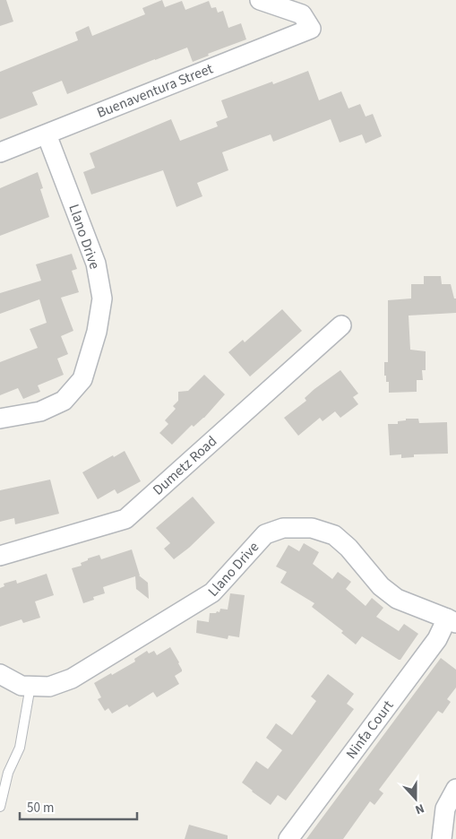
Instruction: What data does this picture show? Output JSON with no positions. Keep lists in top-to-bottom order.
{
  "streets": {
    "street": [
      "Buenaventura Street",
      "Llano Drive",
      "Dumetz Road",
      "Ninfa Court"
    ]
  },
  "crossings": [
    ["Buenaventura Street", "Llano Drive"],
    ["Llano Drive", "Ninfa Court"]
  ],
  "scale_bar": "50 m",
  "north": "bottom"
}
